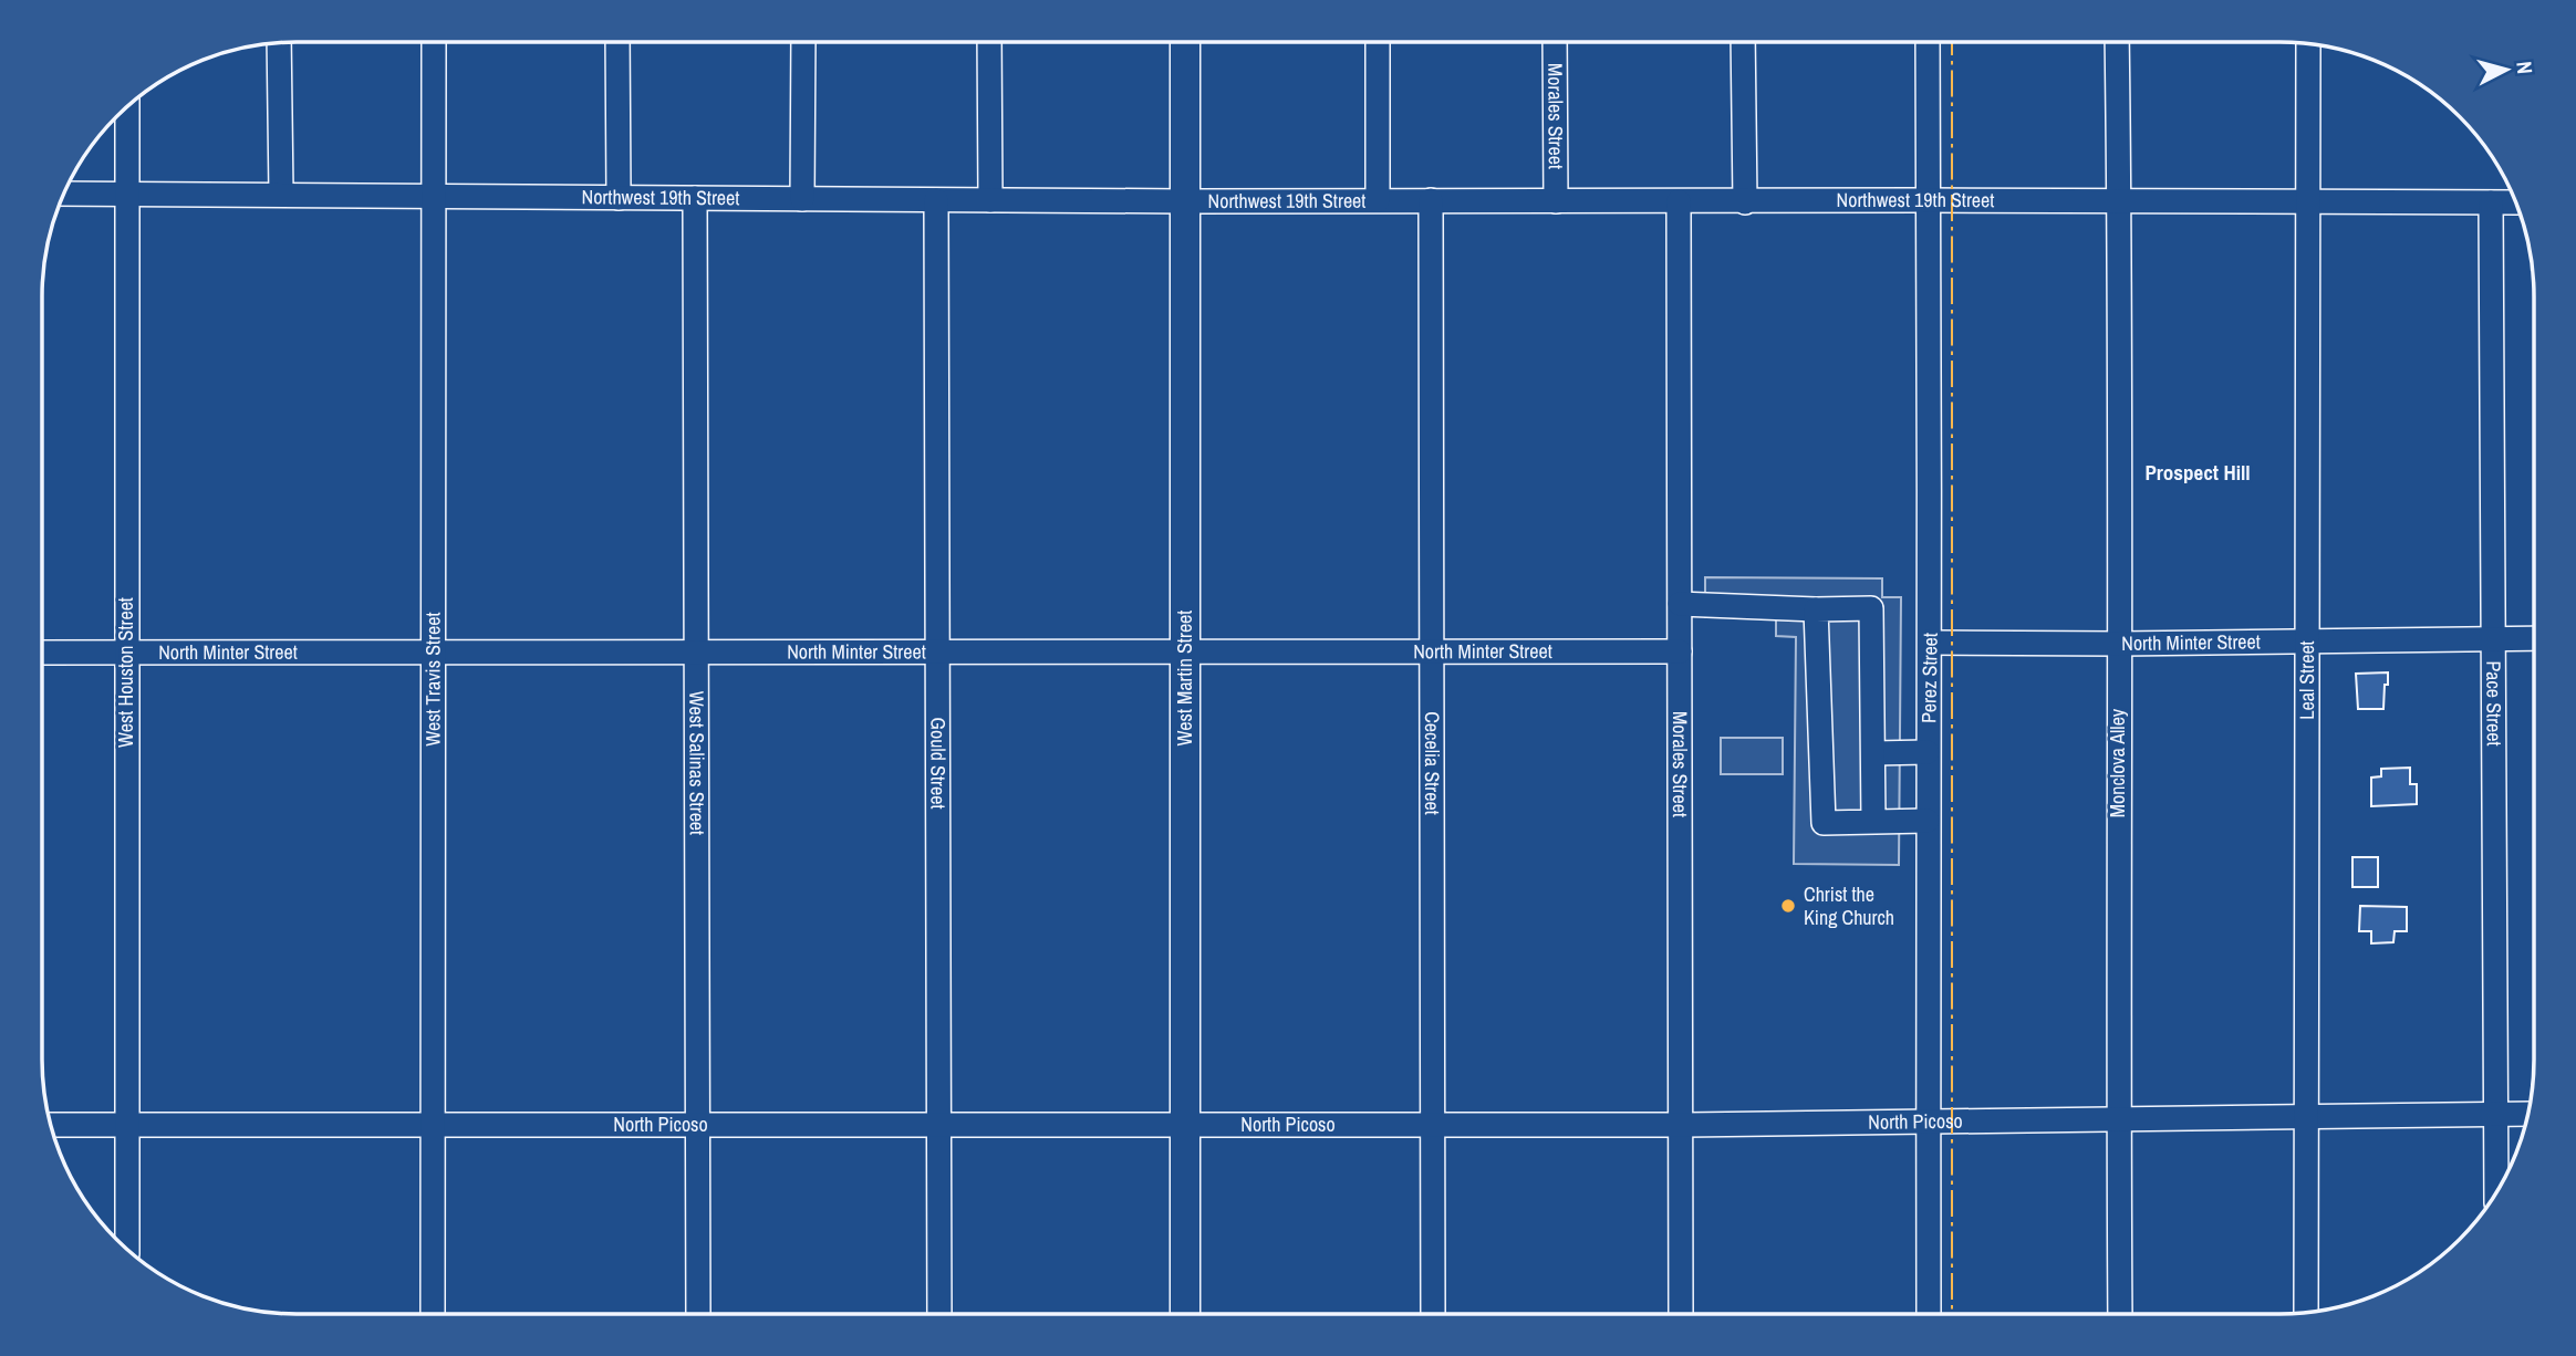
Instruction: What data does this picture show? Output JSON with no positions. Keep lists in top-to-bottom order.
{
  "streets": {
    "main road": ["West Martin Street"],
    "street": [
      "Morales Street",
      "Northwest 19th Street",
      "North Minter Street",
      "West Houston Street",
      "West Travis Street",
      "Perez Street",
      "Leal Street",
      "Pace Street",
      "West Salinas Street",
      "Gould Street",
      "Cecelia Street",
      "Monclova Alley",
      "North Picoso"
    ]
  },
  "crossings": [
    ["Morales Street", "Northwest 19th Street"],
    ["Morales Street", "North Minter Street"],
    ["Morales Street", "North Picoso"],
    ["Northwest 19th Street", "West Houston Street"],
    ["Northwest 19th Street", "West Travis Street"],
    ["Northwest 19th Street", "West Martin Street"],
    ["Northwest 19th Street", "Perez Street"],
    ["Northwest 19th Street", "Leal Street"],
    ["Northwest 19th Street", "Pace Street"],
    ["Northwest 19th Street", "West Salinas Street"],
    ["Northwest 19th Street", "Gould Street"],
    ["Northwest 19th Street", "Cecelia Street"],
    ["Northwest 19th Street", "Monclova Alley"],
    ["North Minter Street", "West Houston Street"],
    ["North Minter Street", "West Travis Street"],
    ["North Minter Street", "West Martin Street"],
    ["North Minter Street", "Perez Street"],
    ["North Minter Street", "Leal Street"],
    ["North Minter Street", "Pace Street"],
    ["North Minter Street", "West Salinas Street"],
    ["North Minter Street", "Gould Street"],
    ["North Minter Street", "Cecelia Street"],
    ["North Minter Street", "Monclova Alley"],
    ["West Houston Street", "North Picoso"],
    ["West Travis Street", "North Picoso"],
    ["West Martin Street", "North Picoso"],
    ["Perez Street", "North Picoso"],
    ["Leal Street", "North Picoso"],
    ["Pace Street", "North Picoso"],
    ["West Salinas Street", "North Picoso"],
    ["Gould Street", "North Picoso"],
    ["Cecelia Street", "North Picoso"],
    ["Monclova Alley", "North Picoso"]
  ],
  "districts": ["Prospect Hill"],
  "places": ["Christ the King Church"],
  "north": "right"
}
